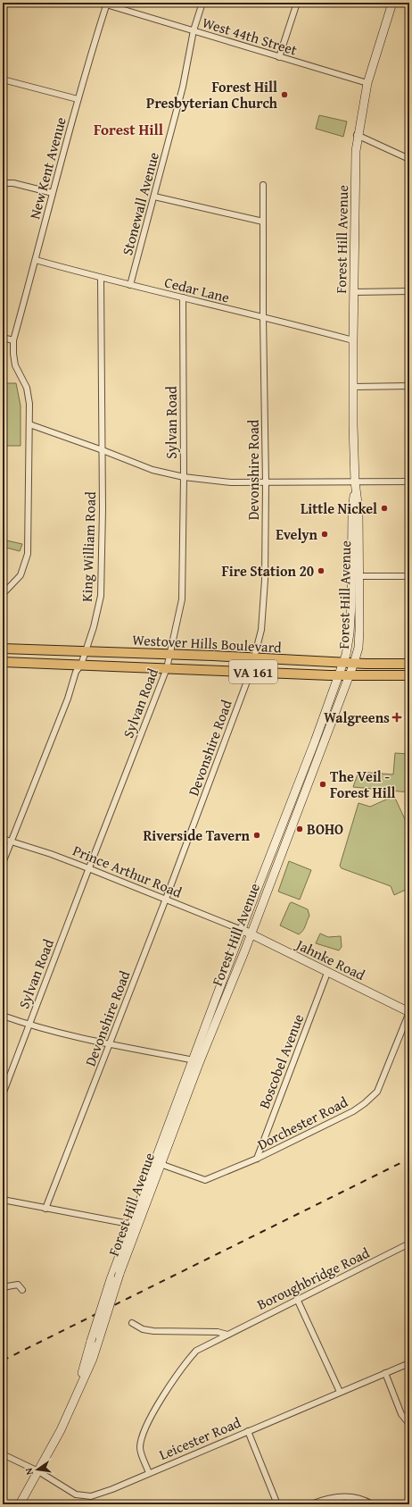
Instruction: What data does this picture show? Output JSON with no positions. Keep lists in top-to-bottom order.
{
  "streets": {
    "main road": [
      "Forest Hill Avenue",
      "Westover Hills Boulevard",
      "VA 161",
      "Jahnke Road"
    ],
    "street": [
      "West 44th Street",
      "New Kent Avenue",
      "Stonewall Avenue",
      "Cedar Lane",
      "Sylvan Road",
      "Devonshire Road",
      "King William Road",
      "Prince Arthur Road",
      "Boscobel Avenue",
      "Dorchester Road",
      "Boroughbridge Road",
      "Leicester Road"
    ]
  },
  "crossings": [
    ["West 44th Street", "New Kent Avenue"],
    ["West 44th Street", "Stonewall Avenue"],
    ["West 44th Street", "Forest Hill Avenue"],
    ["New Kent Avenue", "Cedar Lane"],
    ["Stonewall Avenue", "Cedar Lane"],
    ["Forest Hill Avenue", "Cedar Lane"],
    ["Forest Hill Avenue", "Westover Hills Boulevard"],
    ["Forest Hill Avenue", "Prince Arthur Road"],
    ["Forest Hill Avenue", "Jahnke Road"],
    ["Forest Hill Avenue", "Dorchester Road"],
    ["Forest Hill Avenue", "Leicester Road"],
    ["Cedar Lane", "Sylvan Road"],
    ["Cedar Lane", "Devonshire Road"],
    ["Cedar Lane", "King William Road"],
    ["Sylvan Road", "Westover Hills Boulevard"],
    ["Sylvan Road", "Prince Arthur Road"],
    ["Devonshire Road", "Westover Hills Boulevard"],
    ["Devonshire Road", "Prince Arthur Road"],
    ["King William Road", "Westover Hills Boulevard"],
    ["King William Road", "Prince Arthur Road"],
    ["Prince Arthur Road", "Jahnke Road"],
    ["Jahnke Road", "Boscobel Avenue"],
    ["Jahnke Road", "Dorchester Road"],
    ["Boscobel Avenue", "Dorchester Road"],
    ["Boroughbridge Road", "Leicester Road"]
  ],
  "districts": ["Forest Hill"],
  "places": {
    "other": [
      "Forest Hill Presbyterian Church",
      "Little Nickel",
      "Evelyn",
      "Fire Station 20",
      "The Veil - Forest Hill",
      "BOHO",
      "Riverside Tavern"
    ],
    "health": ["Walgreens"]
  },
  "north": "left"
}
